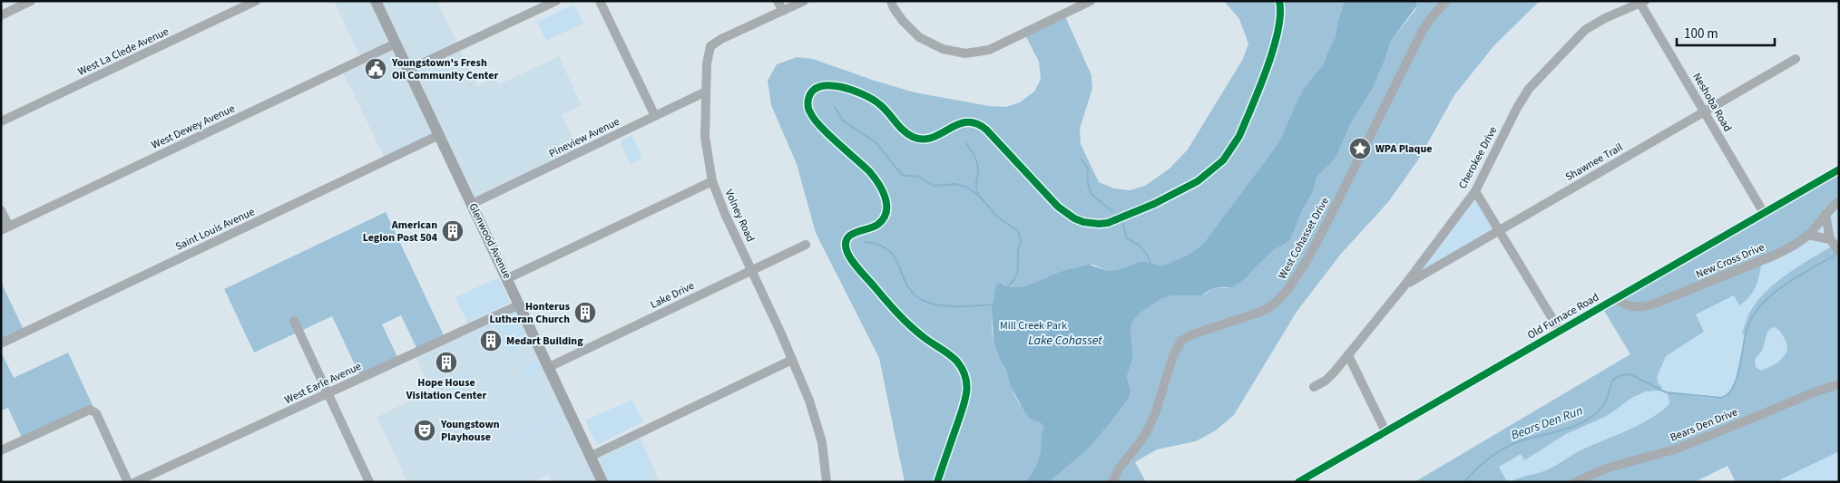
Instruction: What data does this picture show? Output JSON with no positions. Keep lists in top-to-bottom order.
{
  "streets": {
    "main road": ["Glenwood Avenue"],
    "street": [
      "West La Clede Avenue",
      "Neshoba Road",
      "West Dewey Avenue",
      "Pineview Avenue",
      "Cherokee Drive",
      "Shawnee Trail",
      "Volney Road",
      "Saint Louis Avenue",
      "West Cohasset Drive",
      "New Cross Drive",
      "Lake Drive",
      "Old Furnace Road",
      "West Earle Avenue",
      "Bears Den Drive"
    ]
  },
  "crossings": [
    ["Neshoba Road", "Cherokee Drive"],
    ["Neshoba Road", "Shawnee Trail"],
    ["Neshoba Road", "Old Furnace Road"],
    ["West Dewey Avenue", "Glenwood Avenue"],
    ["Pineview Avenue", "Volney Road"],
    ["Pineview Avenue", "Glenwood Avenue"],
    ["Cherokee Drive", "Shawnee Trail"],
    ["Volney Road", "Lake Drive"],
    ["Saint Louis Avenue", "Glenwood Avenue"],
    ["Glenwood Avenue", "Lake Drive"],
    ["Glenwood Avenue", "West Earle Avenue"],
    ["New Cross Drive", "Old Furnace Road"]
  ],
  "water": ["Lake Cohasset", "Bears Den Run"],
  "parks": ["Mill Creek Park"],
  "places": {
    "public building": ["Youngstown's Fresh Oil Community Center"],
    "place": ["WPA Plaque"],
    "building": [
      "American Legion Post 504",
      "Honterus Lutheran Church",
      "Medart Building",
      "Hope House Visitation Center"
    ],
    "theatre": ["Youngstown Playhouse"]
  },
  "scale_bar": "100 m"
}
